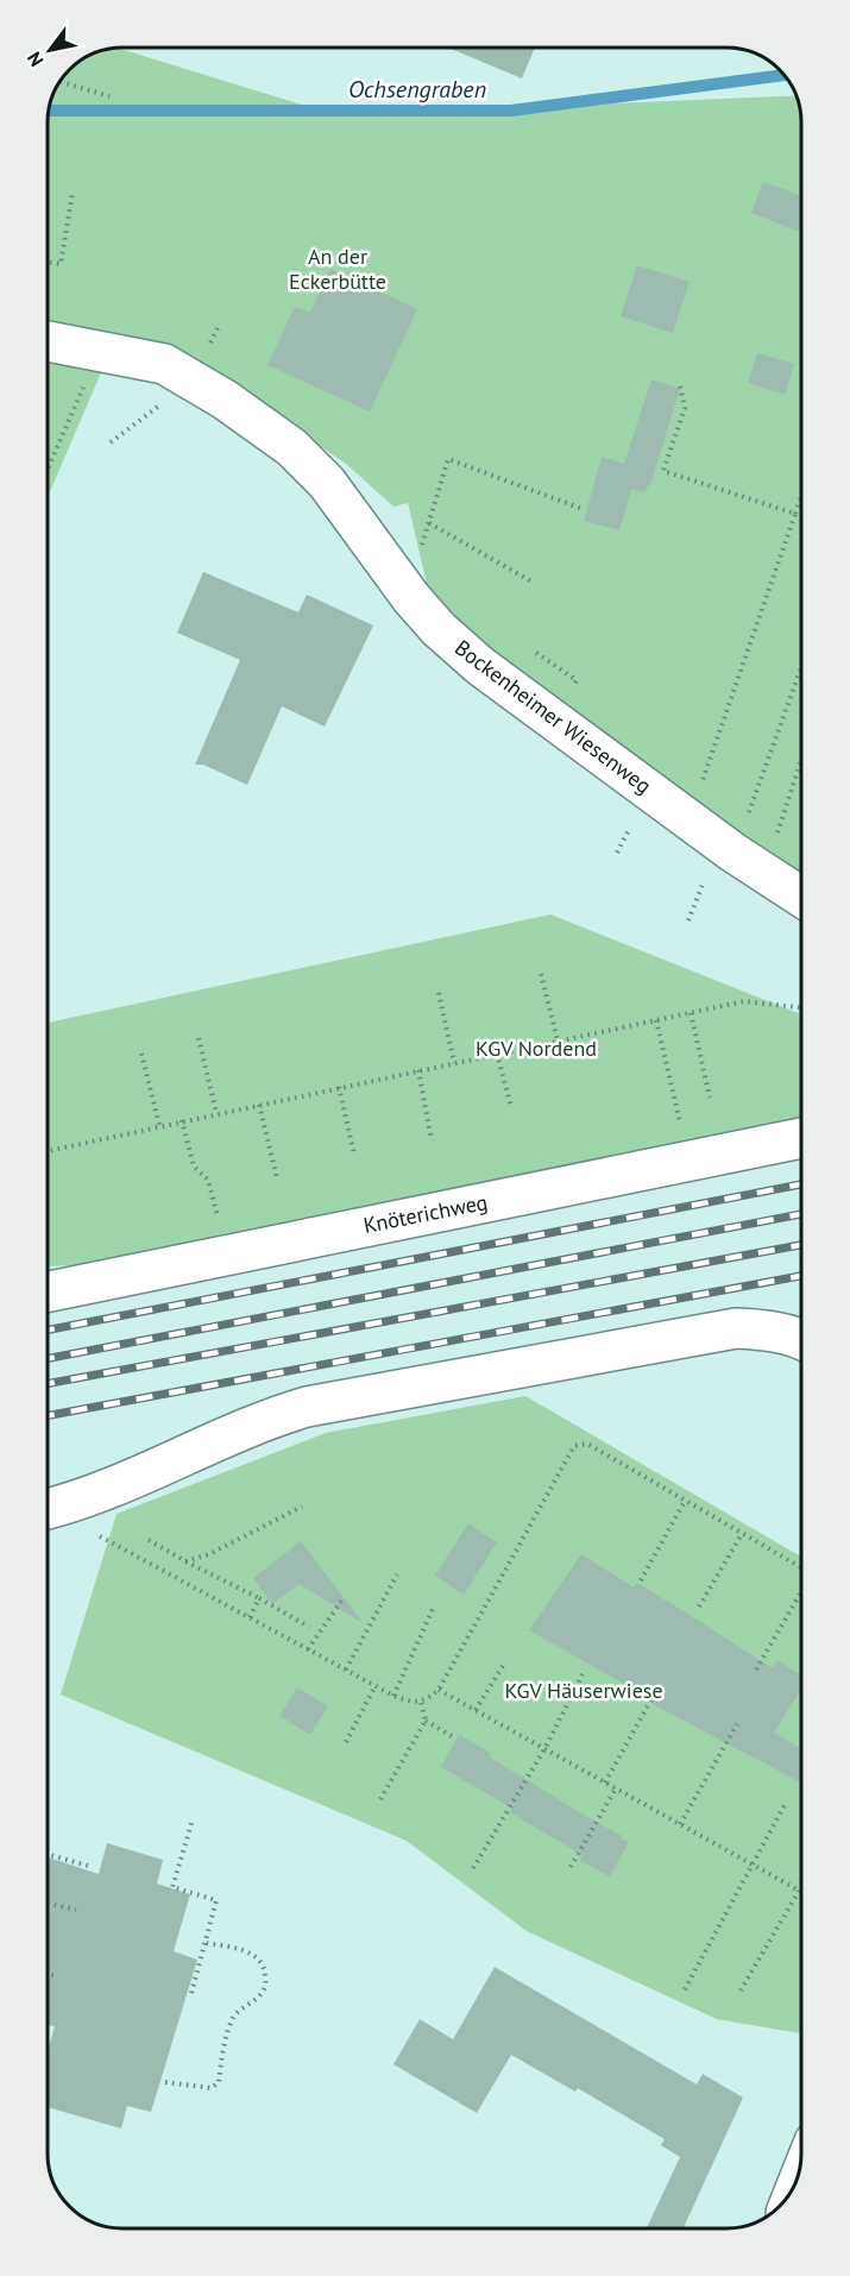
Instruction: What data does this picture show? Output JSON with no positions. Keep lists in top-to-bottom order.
{
  "streets": {
    "lane": ["Bockenheimer Wiesenweg", "Knöterichweg"]
  },
  "water": ["Ochsengraben"],
  "parks": ["An der Eckerbütte", "KGV Nordend", "KGV Häuserwiese"],
  "north": "bottom left"
}
